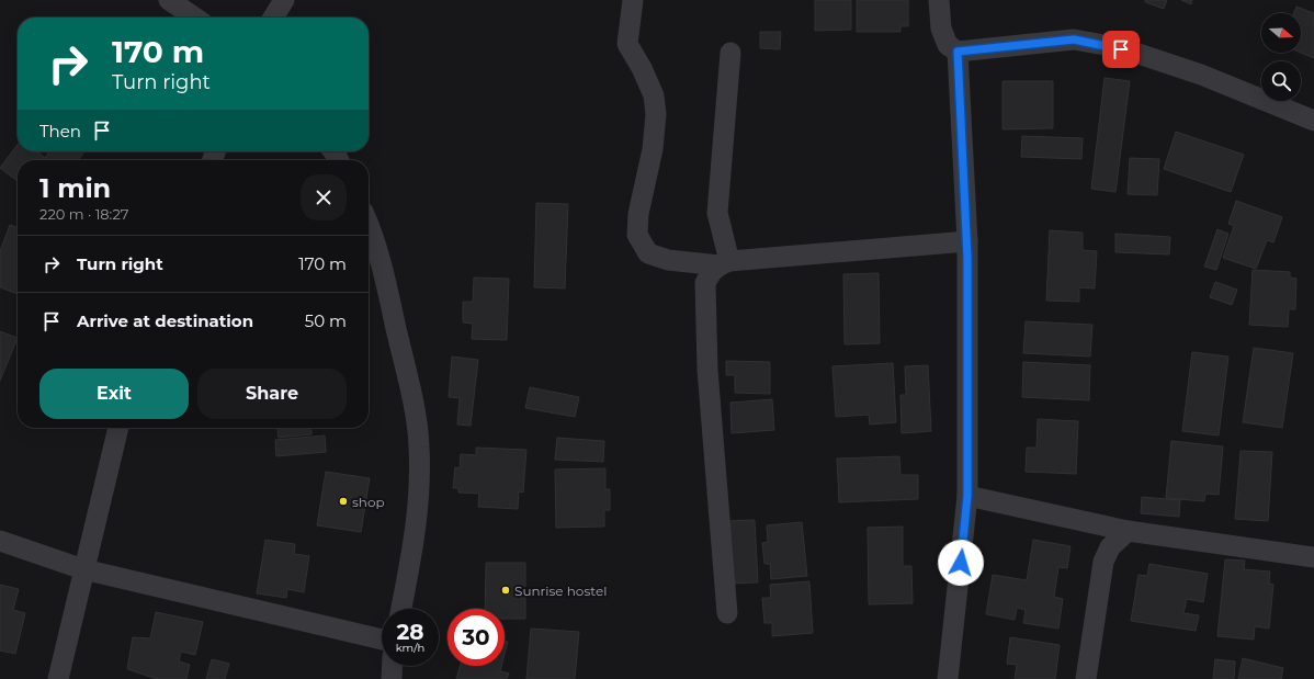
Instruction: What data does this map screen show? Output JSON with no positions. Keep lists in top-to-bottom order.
{
  "places": ["shop", "Sunrise hostel"],
  "north": "right",
  "page": {
    "turn": ["170 m", "Turn right"],
    "then": "Then",
    "heading": ["1 min", "220 m · 18:27"],
    "list": [
      {
        "name": "Turn right",
        "value": "170 m"
      },
      {
        "name": "Arrive at destination",
        "value": "50 m"
      }
    ],
    "buttons": ["Exit", "Share"],
    "speed": "28 km/h",
    "limit": "30"
  }
}
